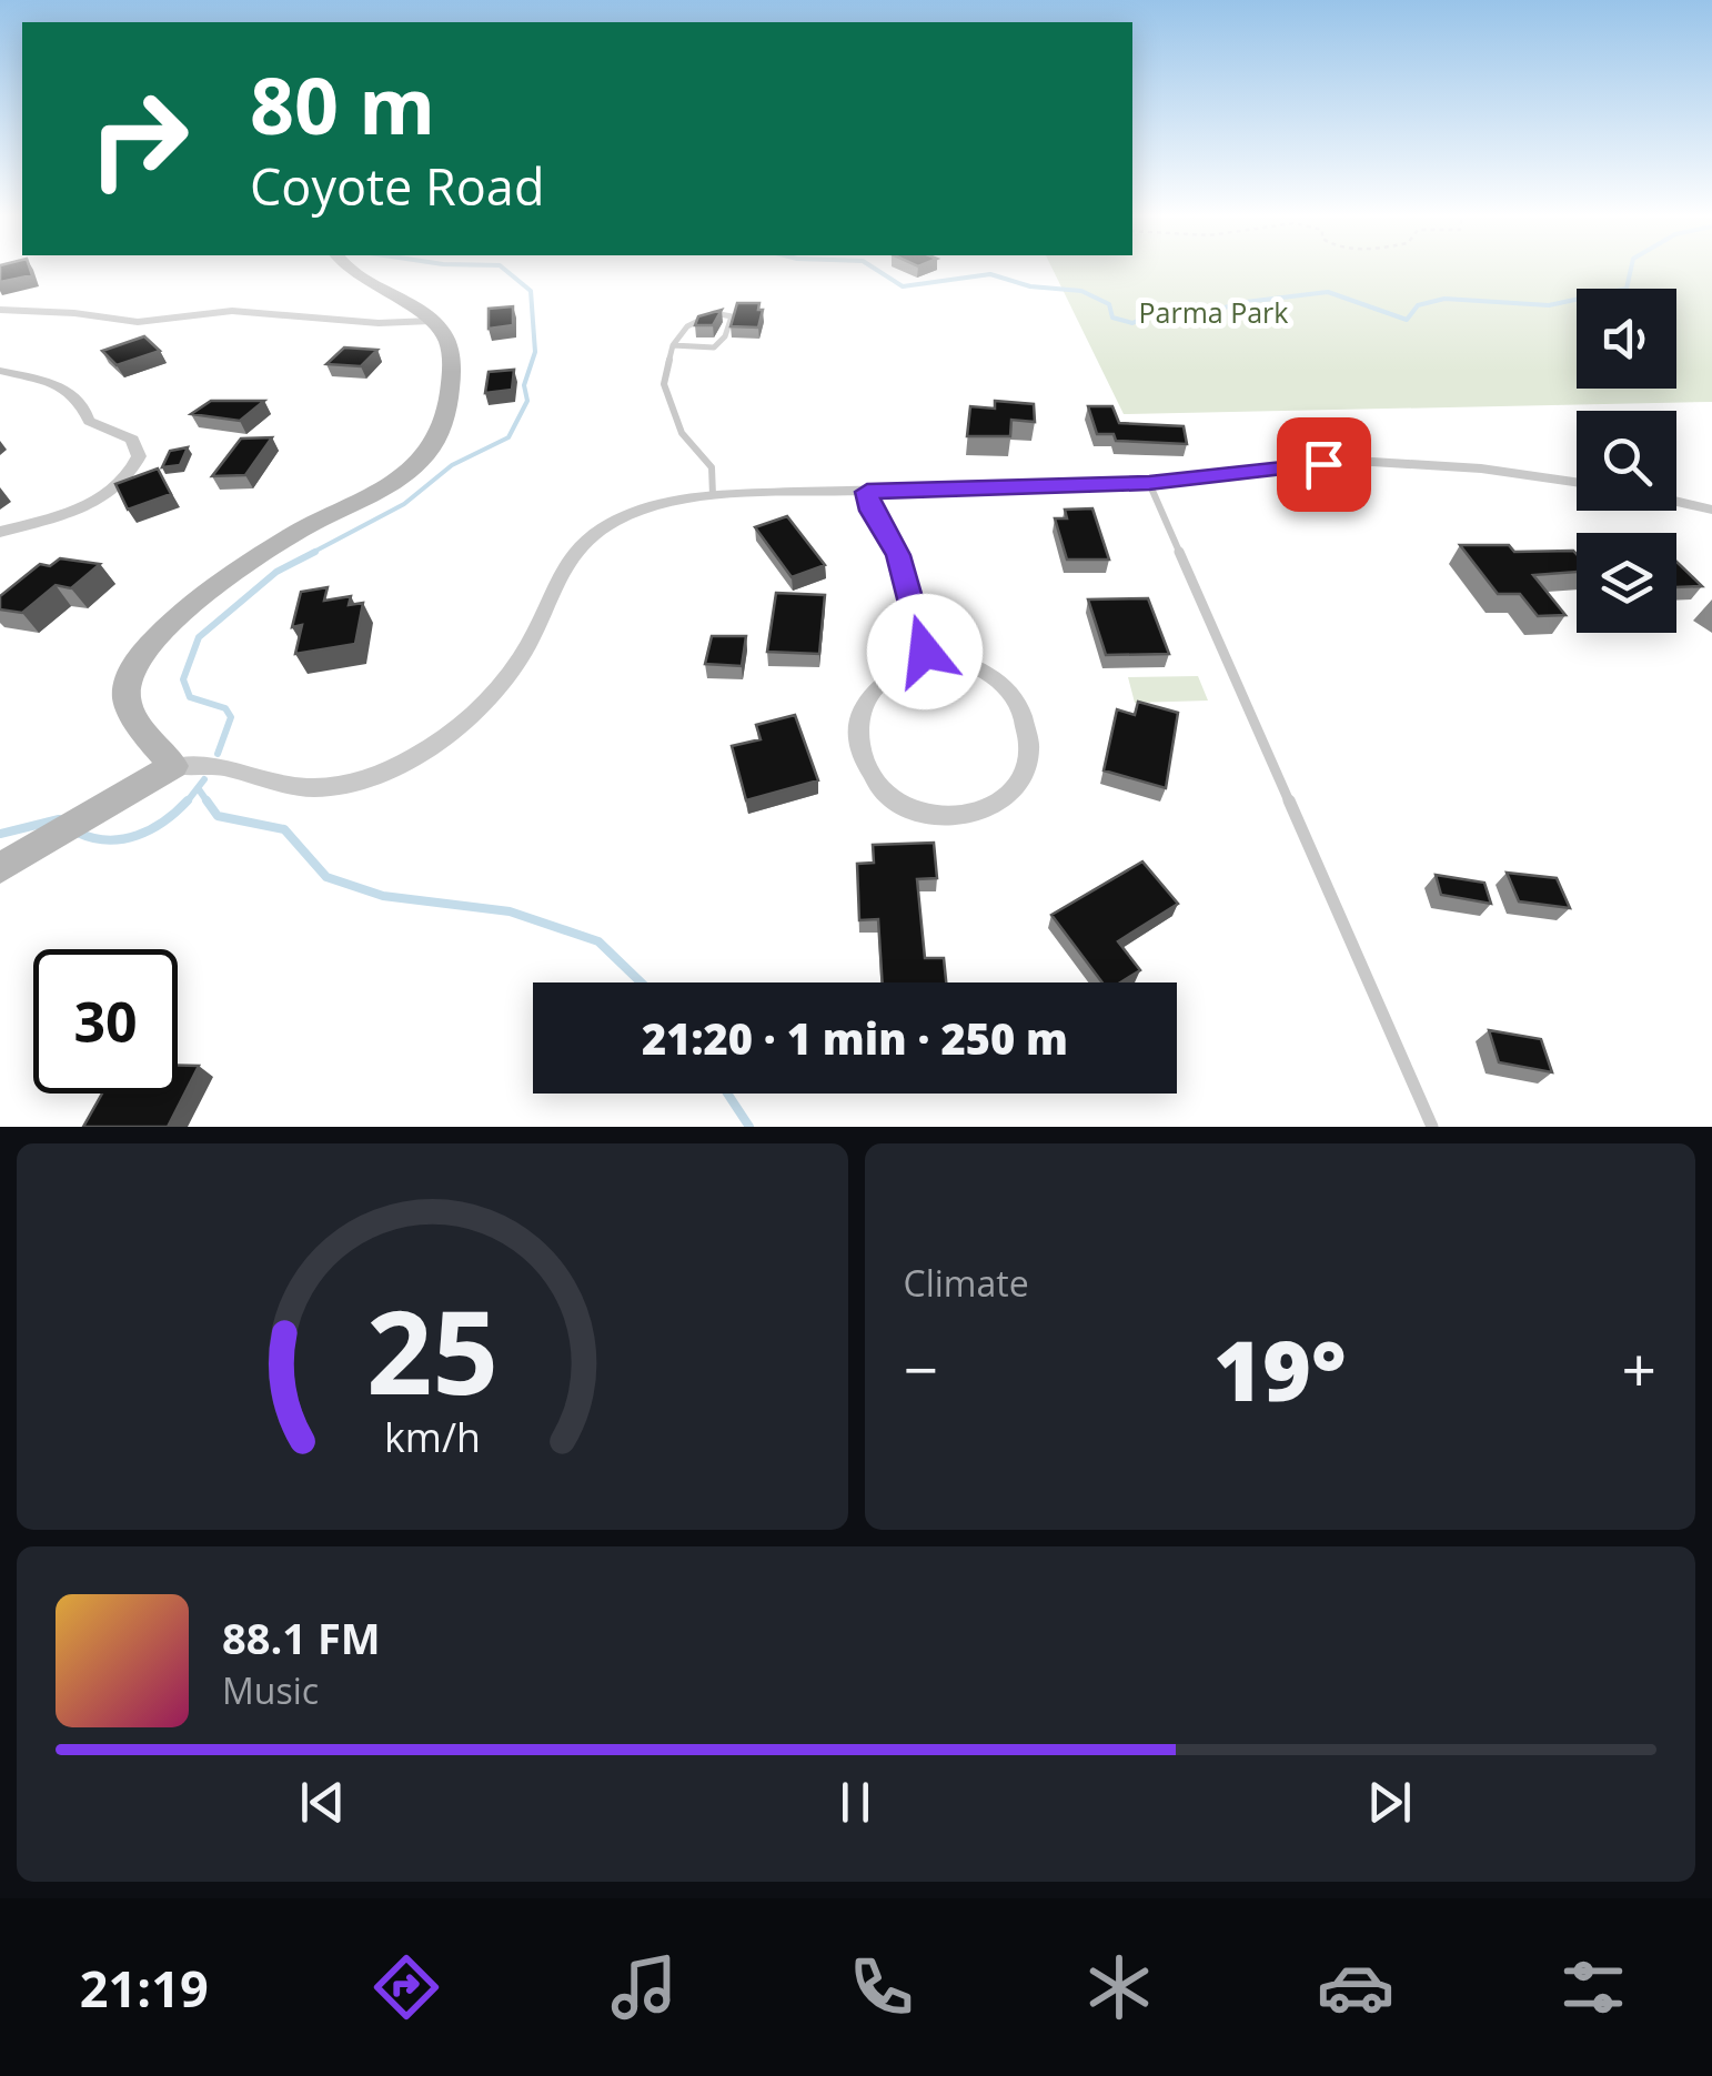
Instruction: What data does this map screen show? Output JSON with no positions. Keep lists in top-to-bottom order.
{
  "parks": ["Parma Park"],
  "page": {
    "turn": ["80 m", "Coyote Road"],
    "limit": "30",
    "trip": "21:20 · 1 min · 250 m",
    "tile": "Climate",
    "heat": ["−", "19°", "+"],
    "song": ["88.1 FM", "Music"],
    "tabs": "21:19",
    "gauge": ["25", "km/h"]
  }
}
